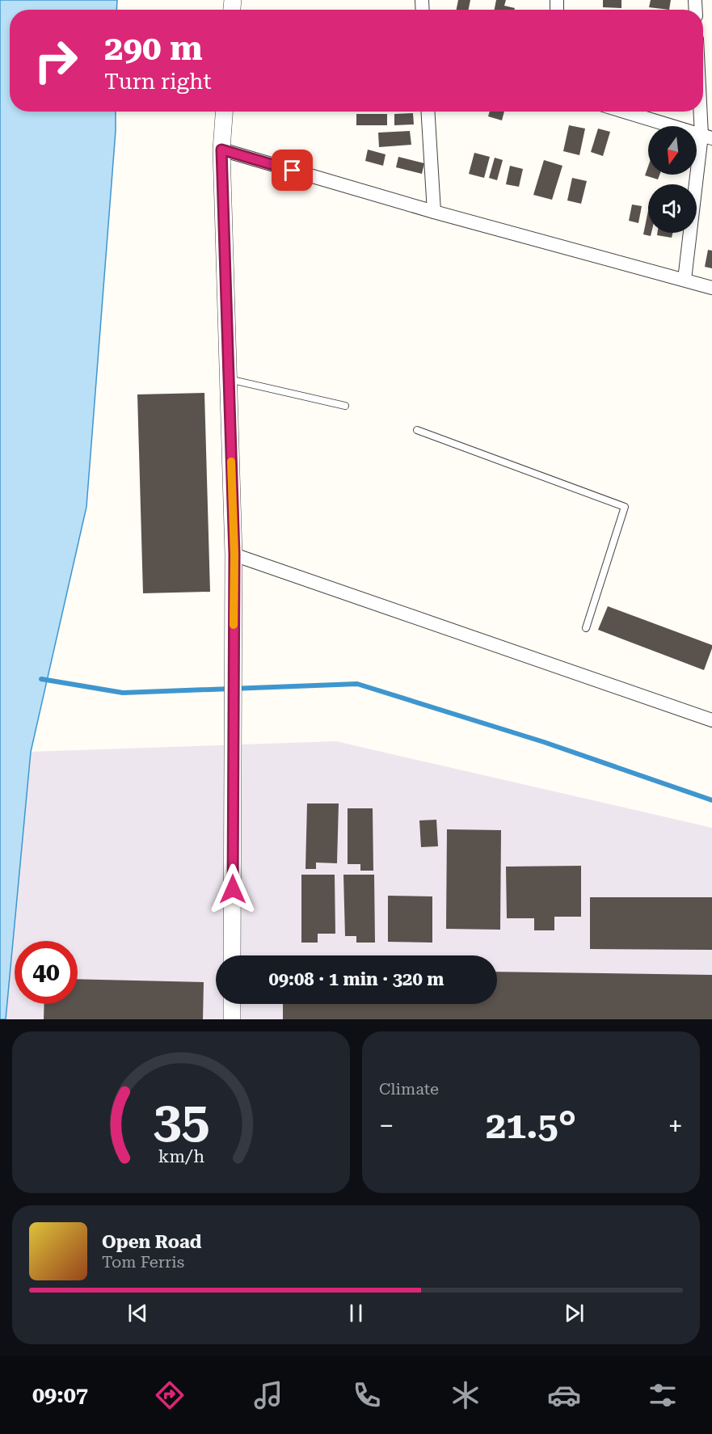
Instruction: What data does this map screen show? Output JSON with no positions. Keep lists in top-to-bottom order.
{
  "north": "bottom",
  "page": {
    "turn": ["290 m", "Turn right"],
    "limit": "40",
    "trip": "09:08 · 1 min · 320 m",
    "tile": "Climate",
    "heat": ["−", "21.5°", "+"],
    "song": ["Open Road", "Tom Ferris"],
    "tabs": "09:07",
    "gauge": ["35", "km/h"]
  }
}
